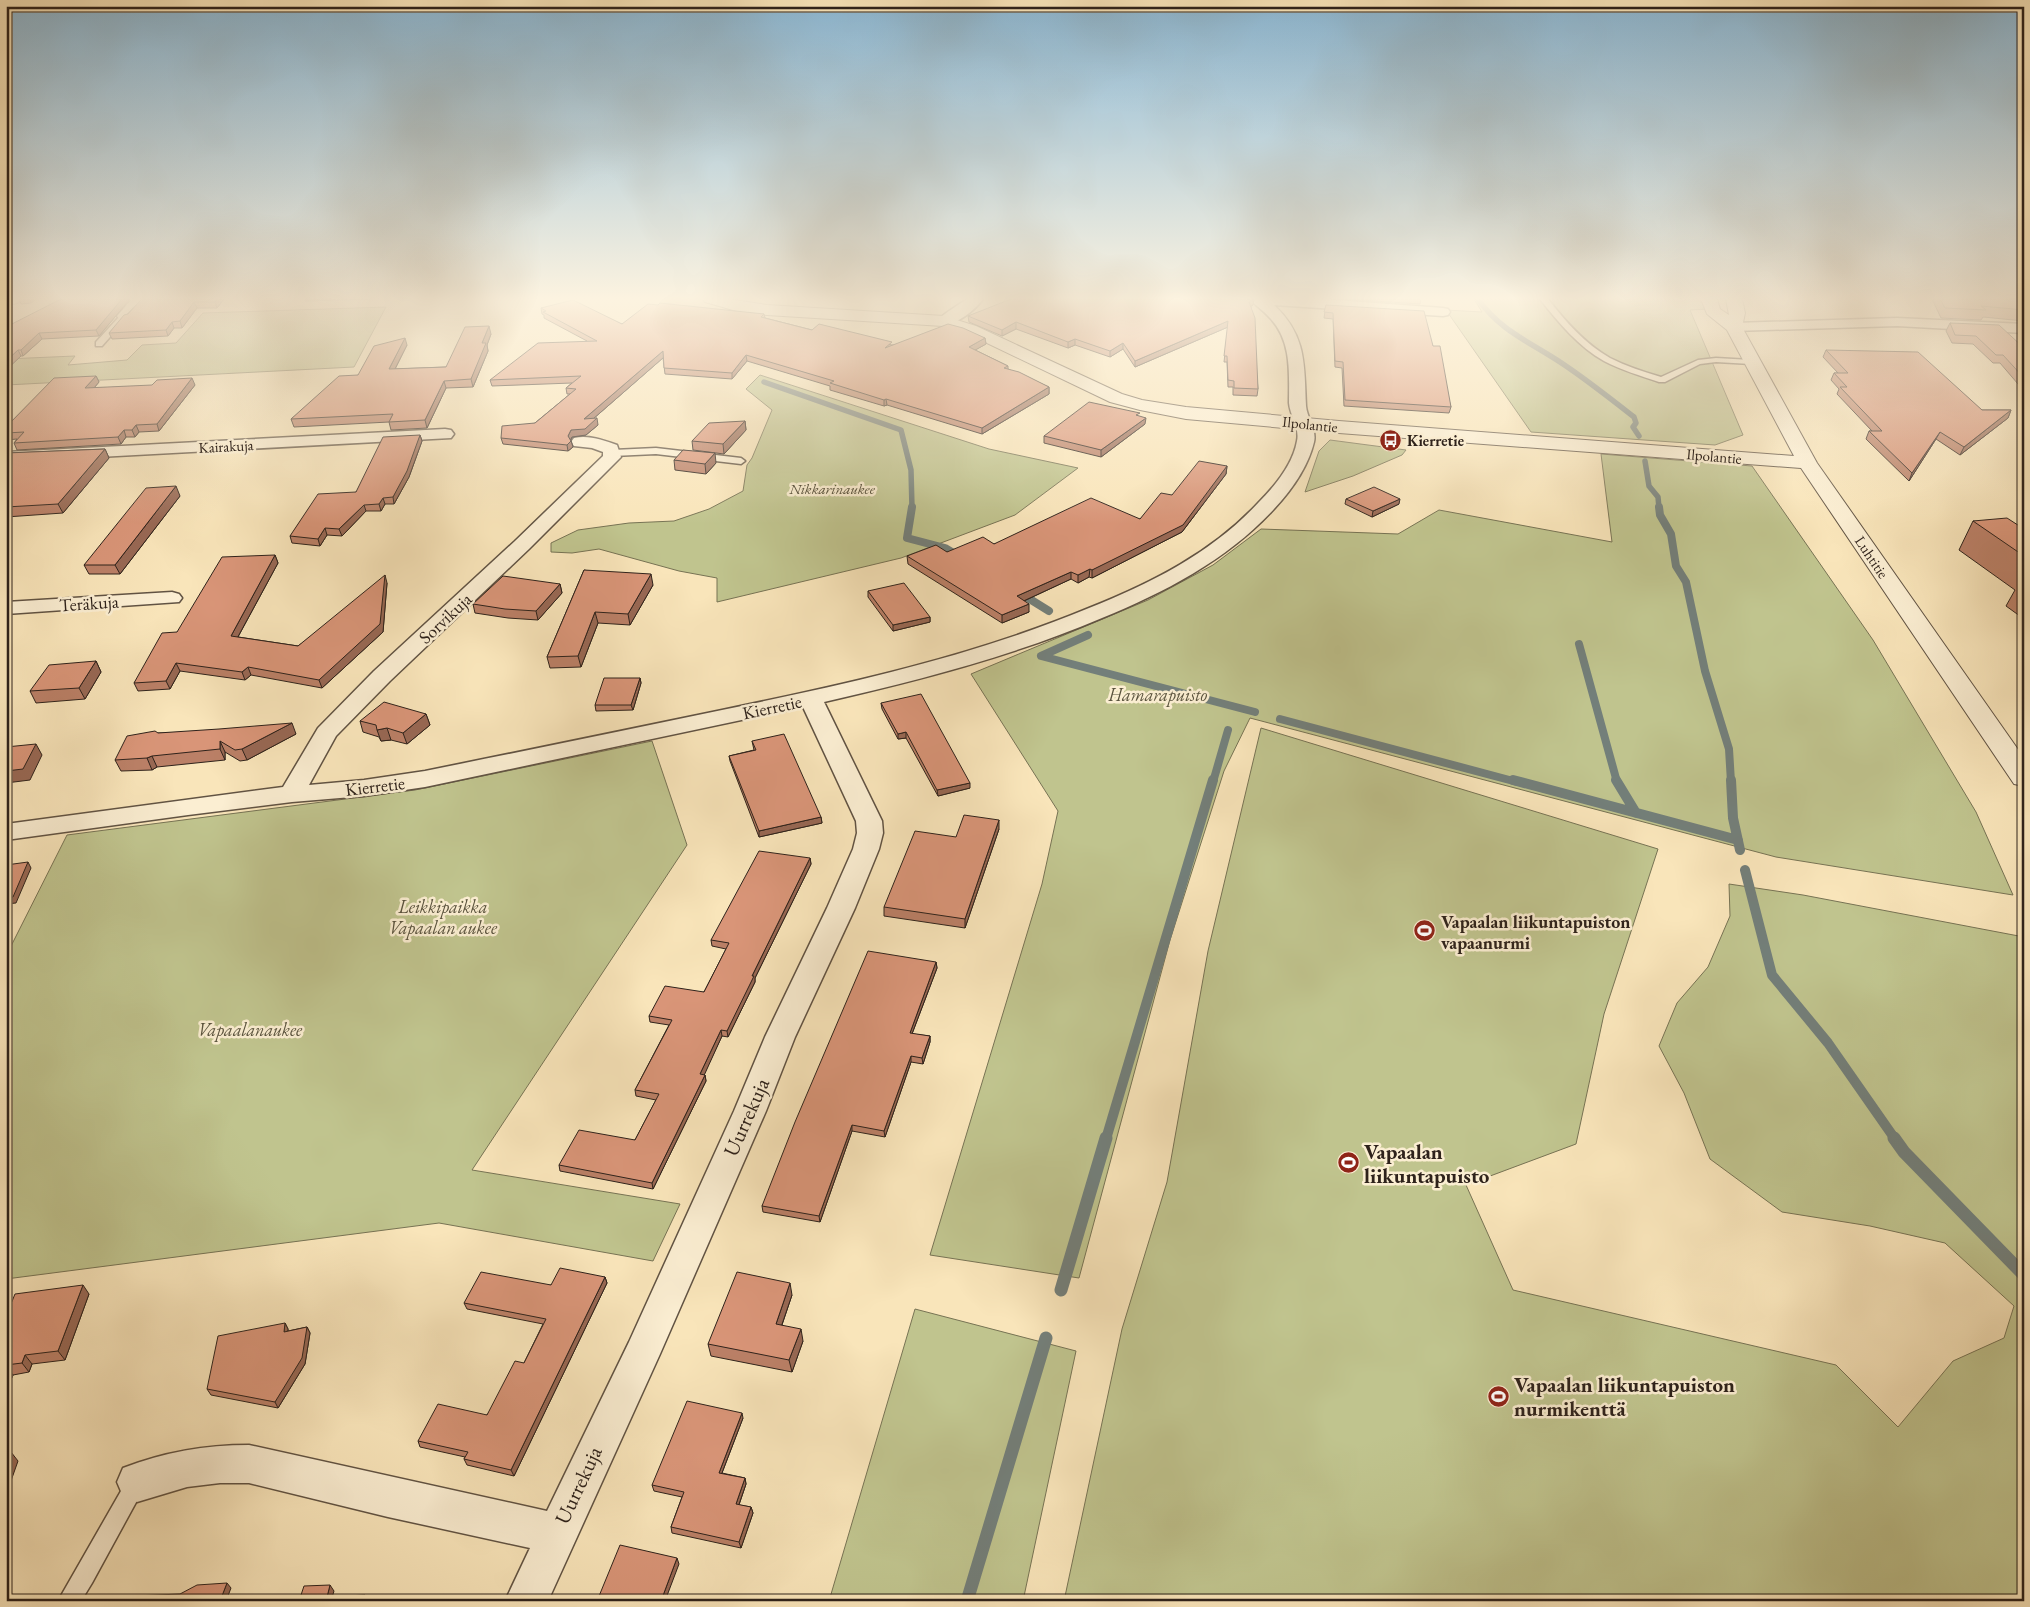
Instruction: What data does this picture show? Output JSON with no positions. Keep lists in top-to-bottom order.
{
  "streets": {
    "street": [
      "Ilpolantie",
      "Kairakuja",
      "Luhtitie",
      "Teräkuja",
      "Sorvikuja",
      "Kierretie",
      "Uurrekuja"
    ]
  },
  "crossings": [
    ["Ilpolantie", "Luhtitie"],
    ["Ilpolantie", "Kierretie"],
    ["Sorvikuja", "Kierretie"],
    ["Kierretie", "Uurrekuja"]
  ],
  "parks": [
    "Nikkarinaukee",
    "Hamarapuisto",
    "Leikkipaikka Vapaalan aukee",
    "Vapaalanaukee"
  ],
  "places": {
    "bus stop": ["Kierretie"],
    "sports": ["Vapaalan liikuntapuiston vapaanurmi", "Vapaalan liikuntapuisto", "Vapaalan liikuntapuiston nurmikenttä"]
  }
}
